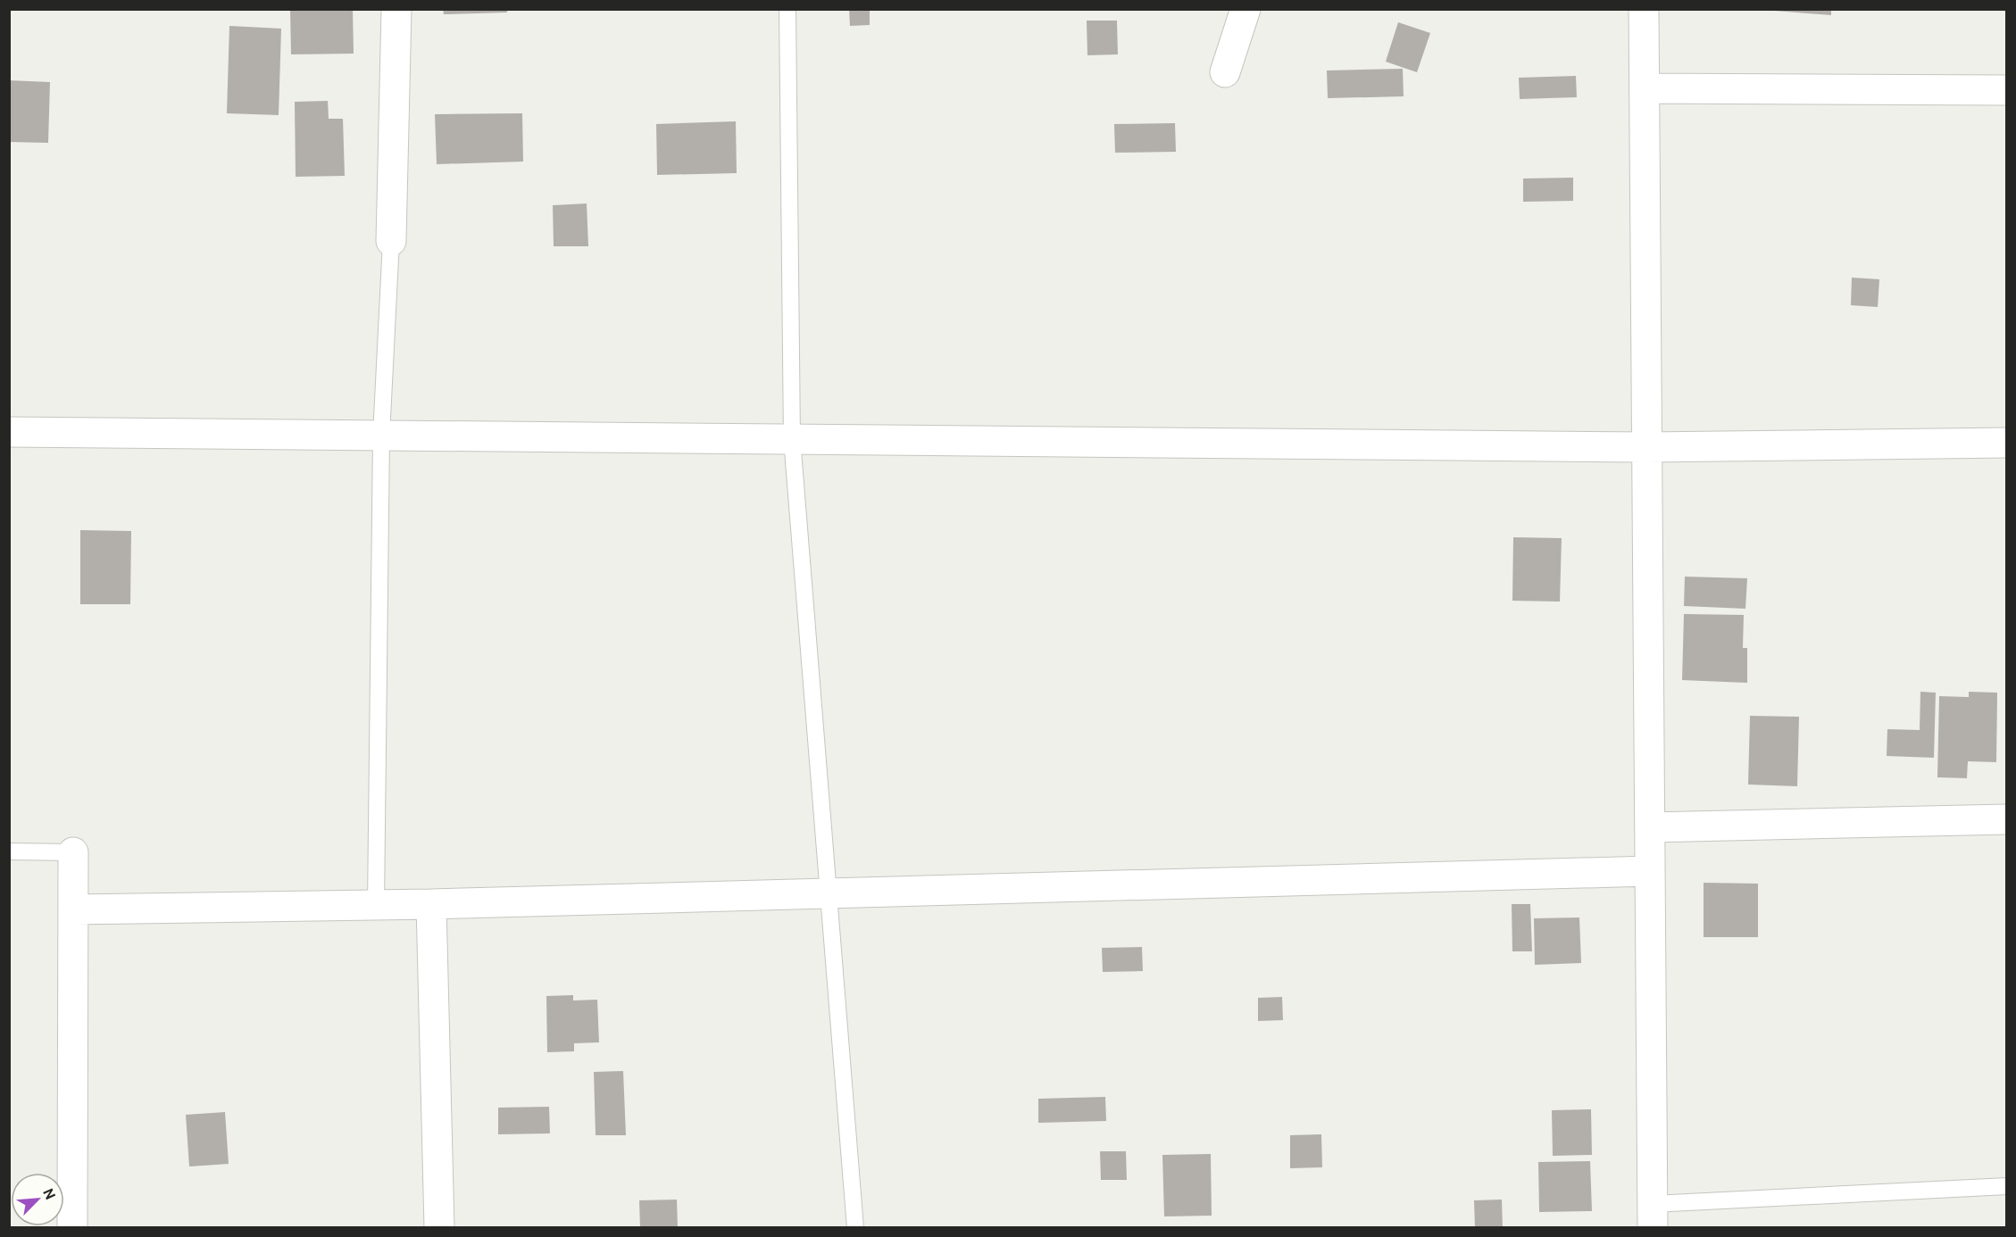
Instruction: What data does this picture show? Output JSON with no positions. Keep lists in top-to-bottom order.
{
  "north": "top right"
}
